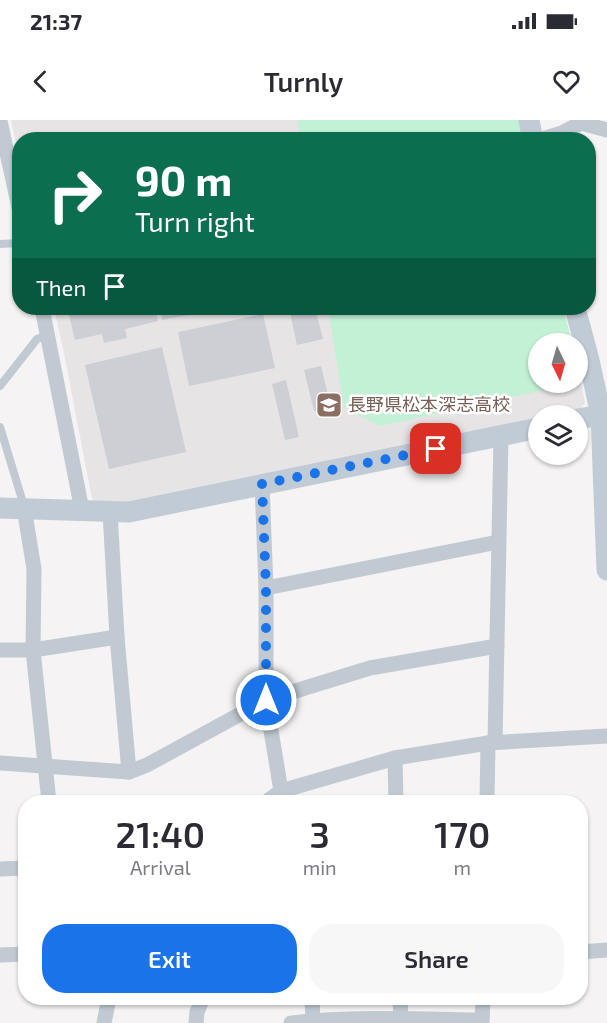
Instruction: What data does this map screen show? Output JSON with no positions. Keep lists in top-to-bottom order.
{
  "places": {
    "school or university": ["長野県松本深志高校"]
  },
  "north": "bottom",
  "page": {
    "status": "21:37",
    "header": "Turnly",
    "turn": ["90 m", "Turn right"],
    "then": "Then",
    "eta": [
      "21:40",
      "Arrival",
      "3",
      "min",
      "170",
      "m"
    ],
    "buttons": ["Exit", "Share"]
  }
}
